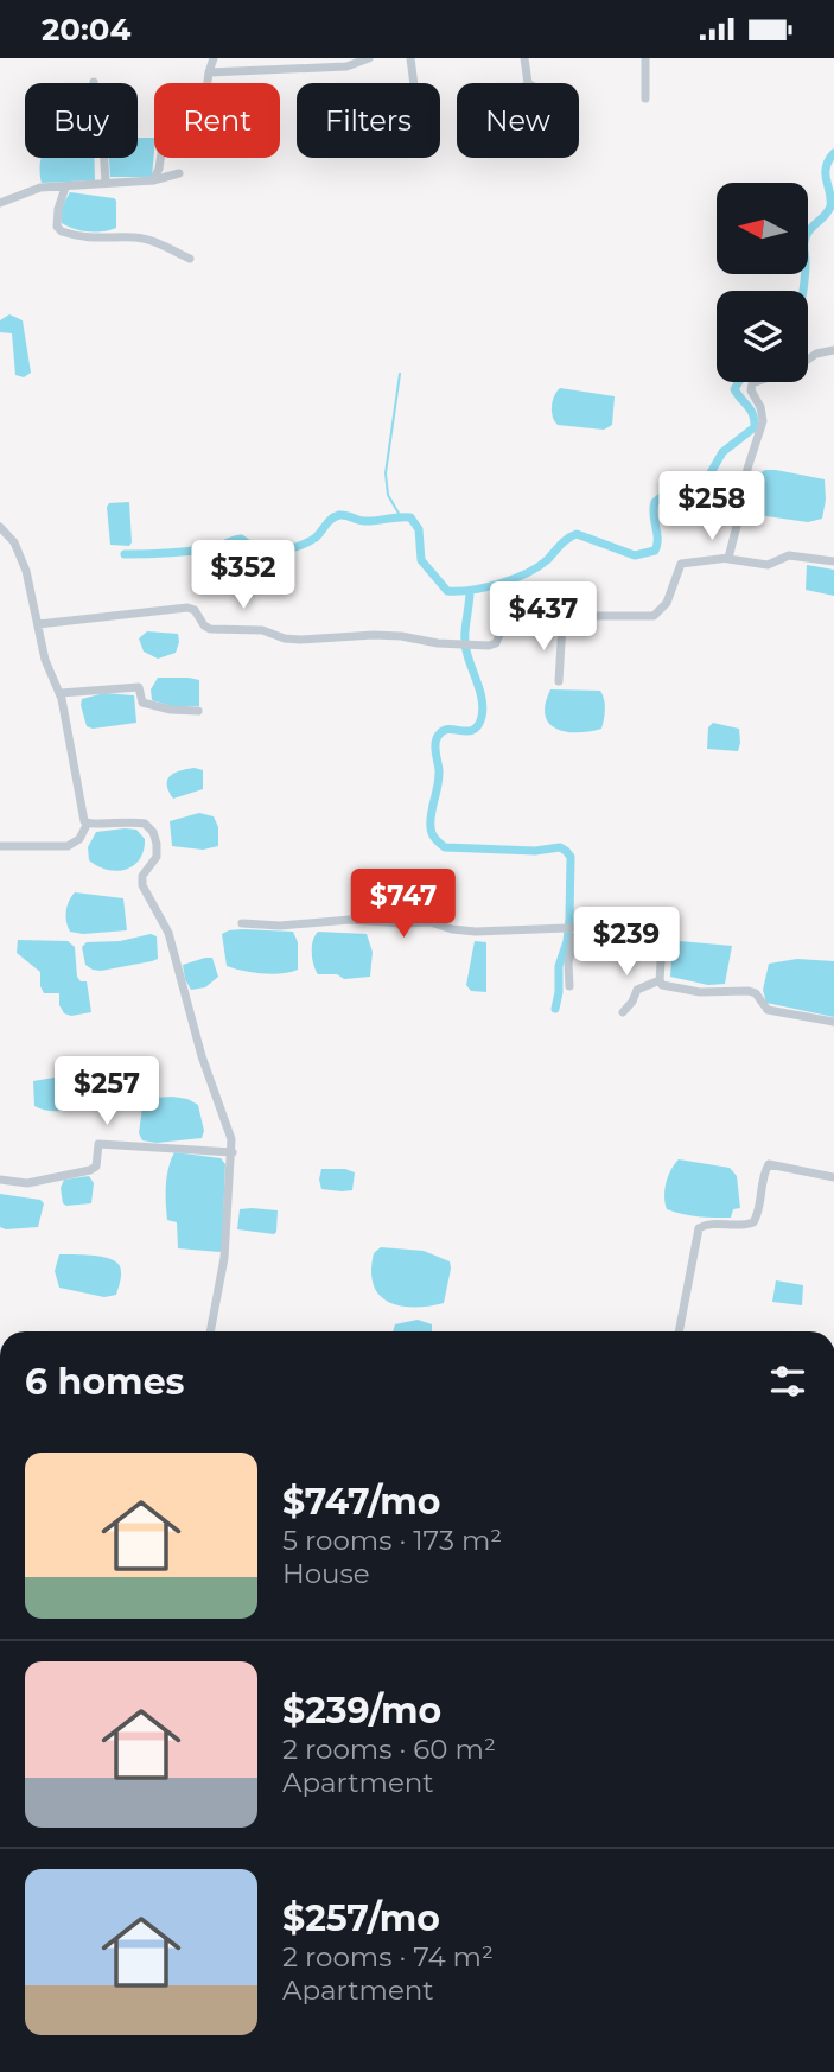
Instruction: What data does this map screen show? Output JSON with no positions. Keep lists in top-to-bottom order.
{
  "north": "left",
  "page": {
    "status": "20:04",
    "chip": [
      "Buy",
      "Rent",
      "Filters",
      "New"
    ],
    "price": [
      "$258",
      "$352",
      "$437",
      "$747",
      "$239",
      "$257"
    ],
    "heading": "6 homes",
    "list": [
      {
        "name": "$747/mo",
        "note": "5 rooms · 173 m² · House"
      },
      {
        "name": "$239/mo",
        "note": "2 rooms · 60 m² · Apartment"
      },
      {
        "name": "$257/mo",
        "note": "2 rooms · 74 m² · Apartment"
      }
    ]
  }
}
